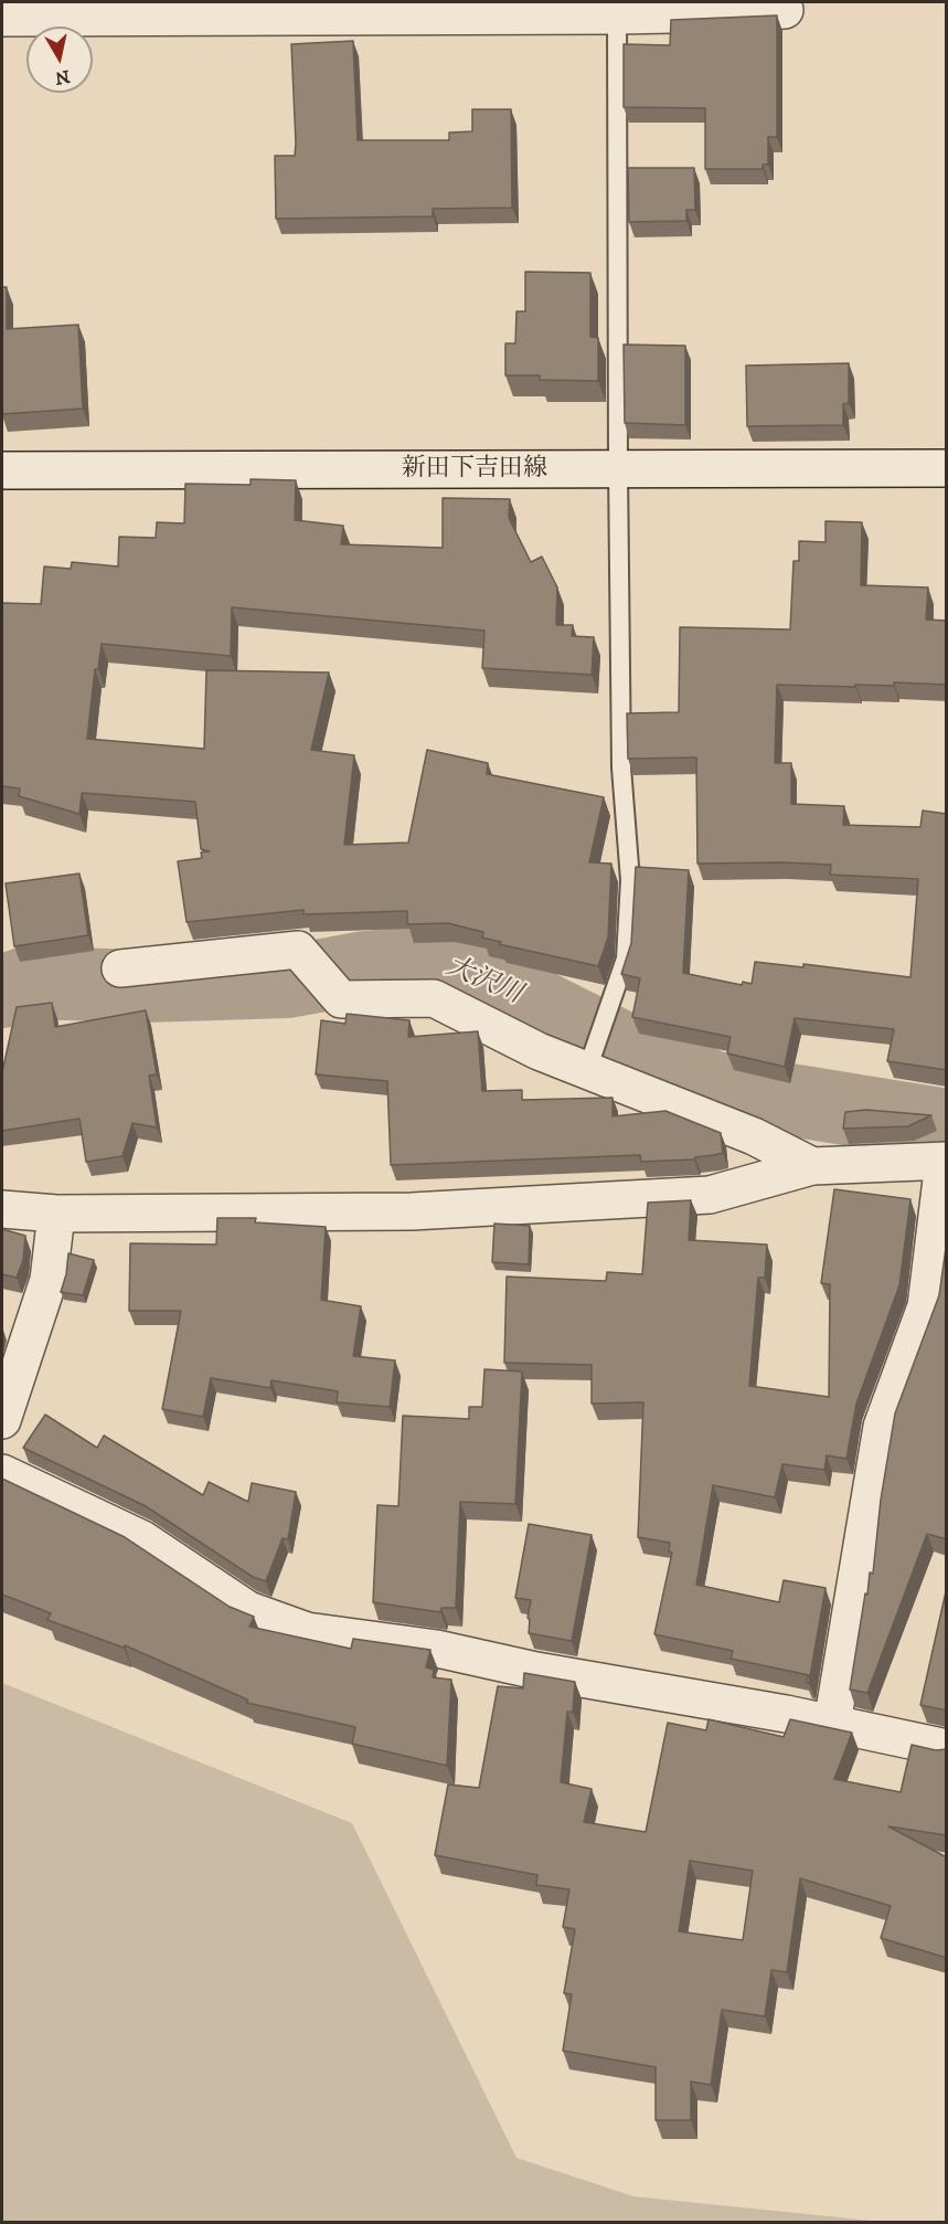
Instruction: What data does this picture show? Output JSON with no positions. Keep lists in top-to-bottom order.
{
  "streets": {
    "street": ["新田下吉田線"]
  },
  "water": ["大沢川"],
  "north": "bottom"
}
